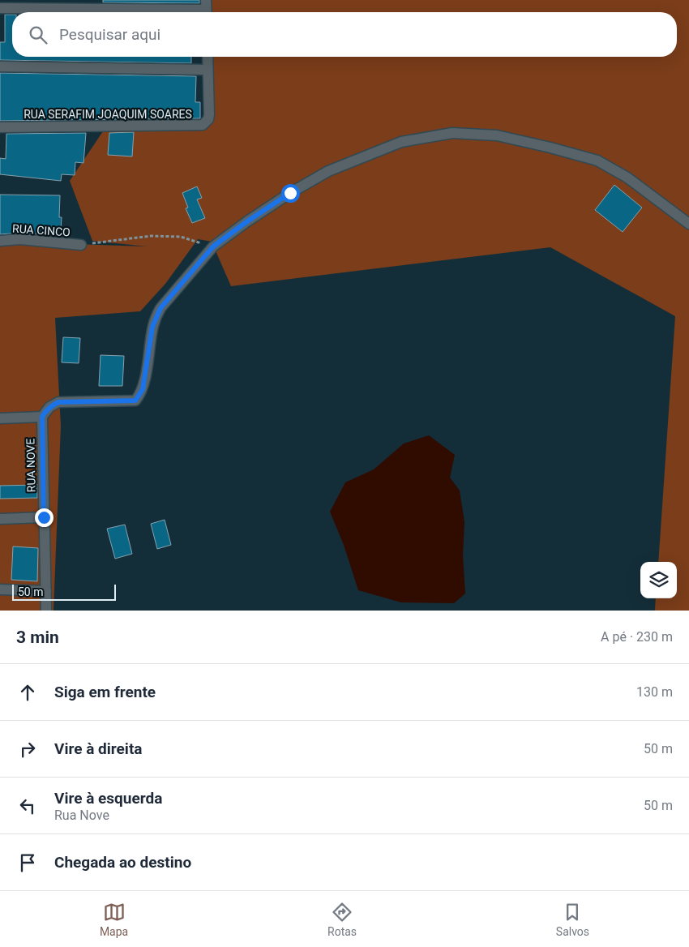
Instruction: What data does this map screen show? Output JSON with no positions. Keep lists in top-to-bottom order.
{
  "streets": {
    "street": ["RUA SERAFIM JOAQUIM SOARES", "RUA CINCO", "RUA NOVE"]
  },
  "scale_bar": "50 m",
  "page": {
    "search": "Pesquisar aqui",
    "scale": "50 m",
    "heading": ["3 min", "A pé · 230 m"],
    "list": [
      ["Siga em frente", "130 m"],
      ["Vire à direita", "50 m"],
      ["Vire à esquerda", "Rua Nove", "50 m"],
      "Chegada ao destino"
    ],
    "nav": ["Mapa", "Rotas", "Salvos"]
  }
}
